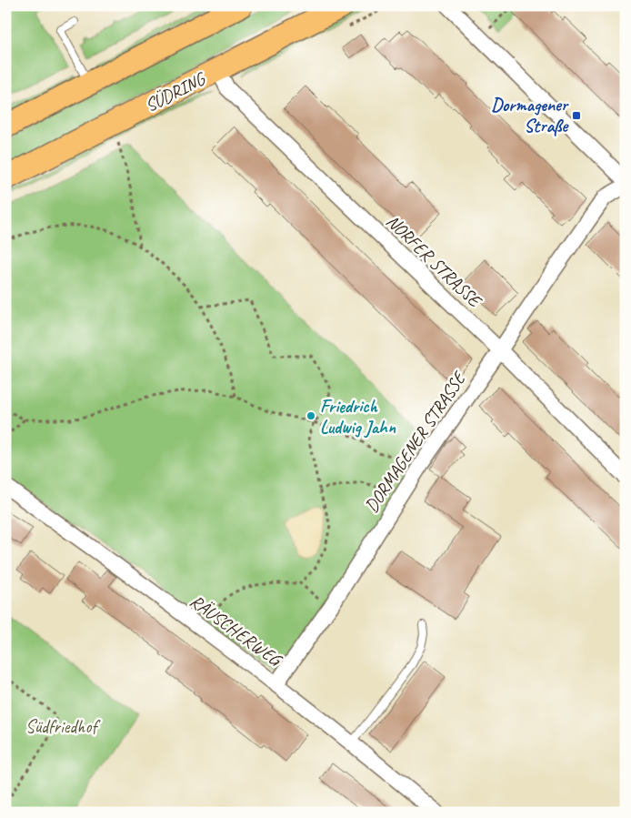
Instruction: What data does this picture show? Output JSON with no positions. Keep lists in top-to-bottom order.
{
  "streets": {
    "main road": ["SÜDRING"],
    "street": ["NORFER STRASSE", "DORMAGENER STRASSE", "RÄUSCHERWEG"]
  },
  "crossings": [
    ["SÜDRING", "NORFER STRASSE"],
    ["NORFER STRASSE", "DORMAGENER STRASSE"],
    ["DORMAGENER STRASSE", "RÄUSCHERWEG"]
  ],
  "parks": ["Südfriedhof"],
  "places": {
    "transit": ["Dormagener Straße"],
    "other": ["Friedrich Ludwig Jahn"]
  }
}
